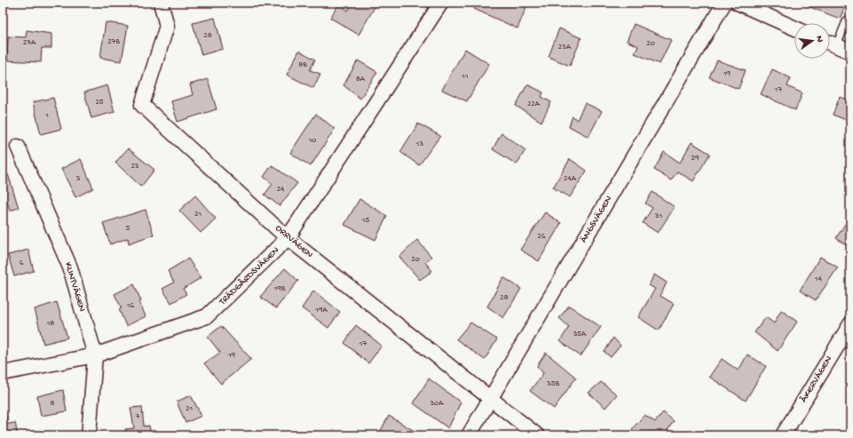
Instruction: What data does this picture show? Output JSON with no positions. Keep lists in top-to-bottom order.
{
  "streets": {
    "street": [
      "ÄNGSVÄGEN",
      "ORRVÄGEN",
      "TRÄDGÅRDSVÄGEN",
      "KLINTVÄGEN",
      "ÅKERVÄGEN"
    ]
  },
  "crossings": [
    ["ÄNGSVÄGEN", "ORRVÄGEN"],
    ["ORRVÄGEN", "TRÄDGÅRDSVÄGEN"],
    ["TRÄDGÅRDSVÄGEN", "KLINTVÄGEN"]
  ],
  "house_numbers": [
    "28",
    "27B",
    "27A",
    "20",
    "23A",
    "8B",
    "19",
    "11",
    "8A",
    "17",
    "25",
    "22A",
    "1",
    "10",
    "13",
    "29",
    "23",
    "3",
    "24A",
    "24",
    "21",
    "31",
    "15",
    "5",
    "26",
    "20",
    "6",
    "14",
    "19B",
    "28",
    "16",
    "19A",
    "18",
    "35A",
    "17",
    "19",
    "35B",
    "8",
    "30A",
    "21",
    "7"
  ],
  "north": "right"
}
